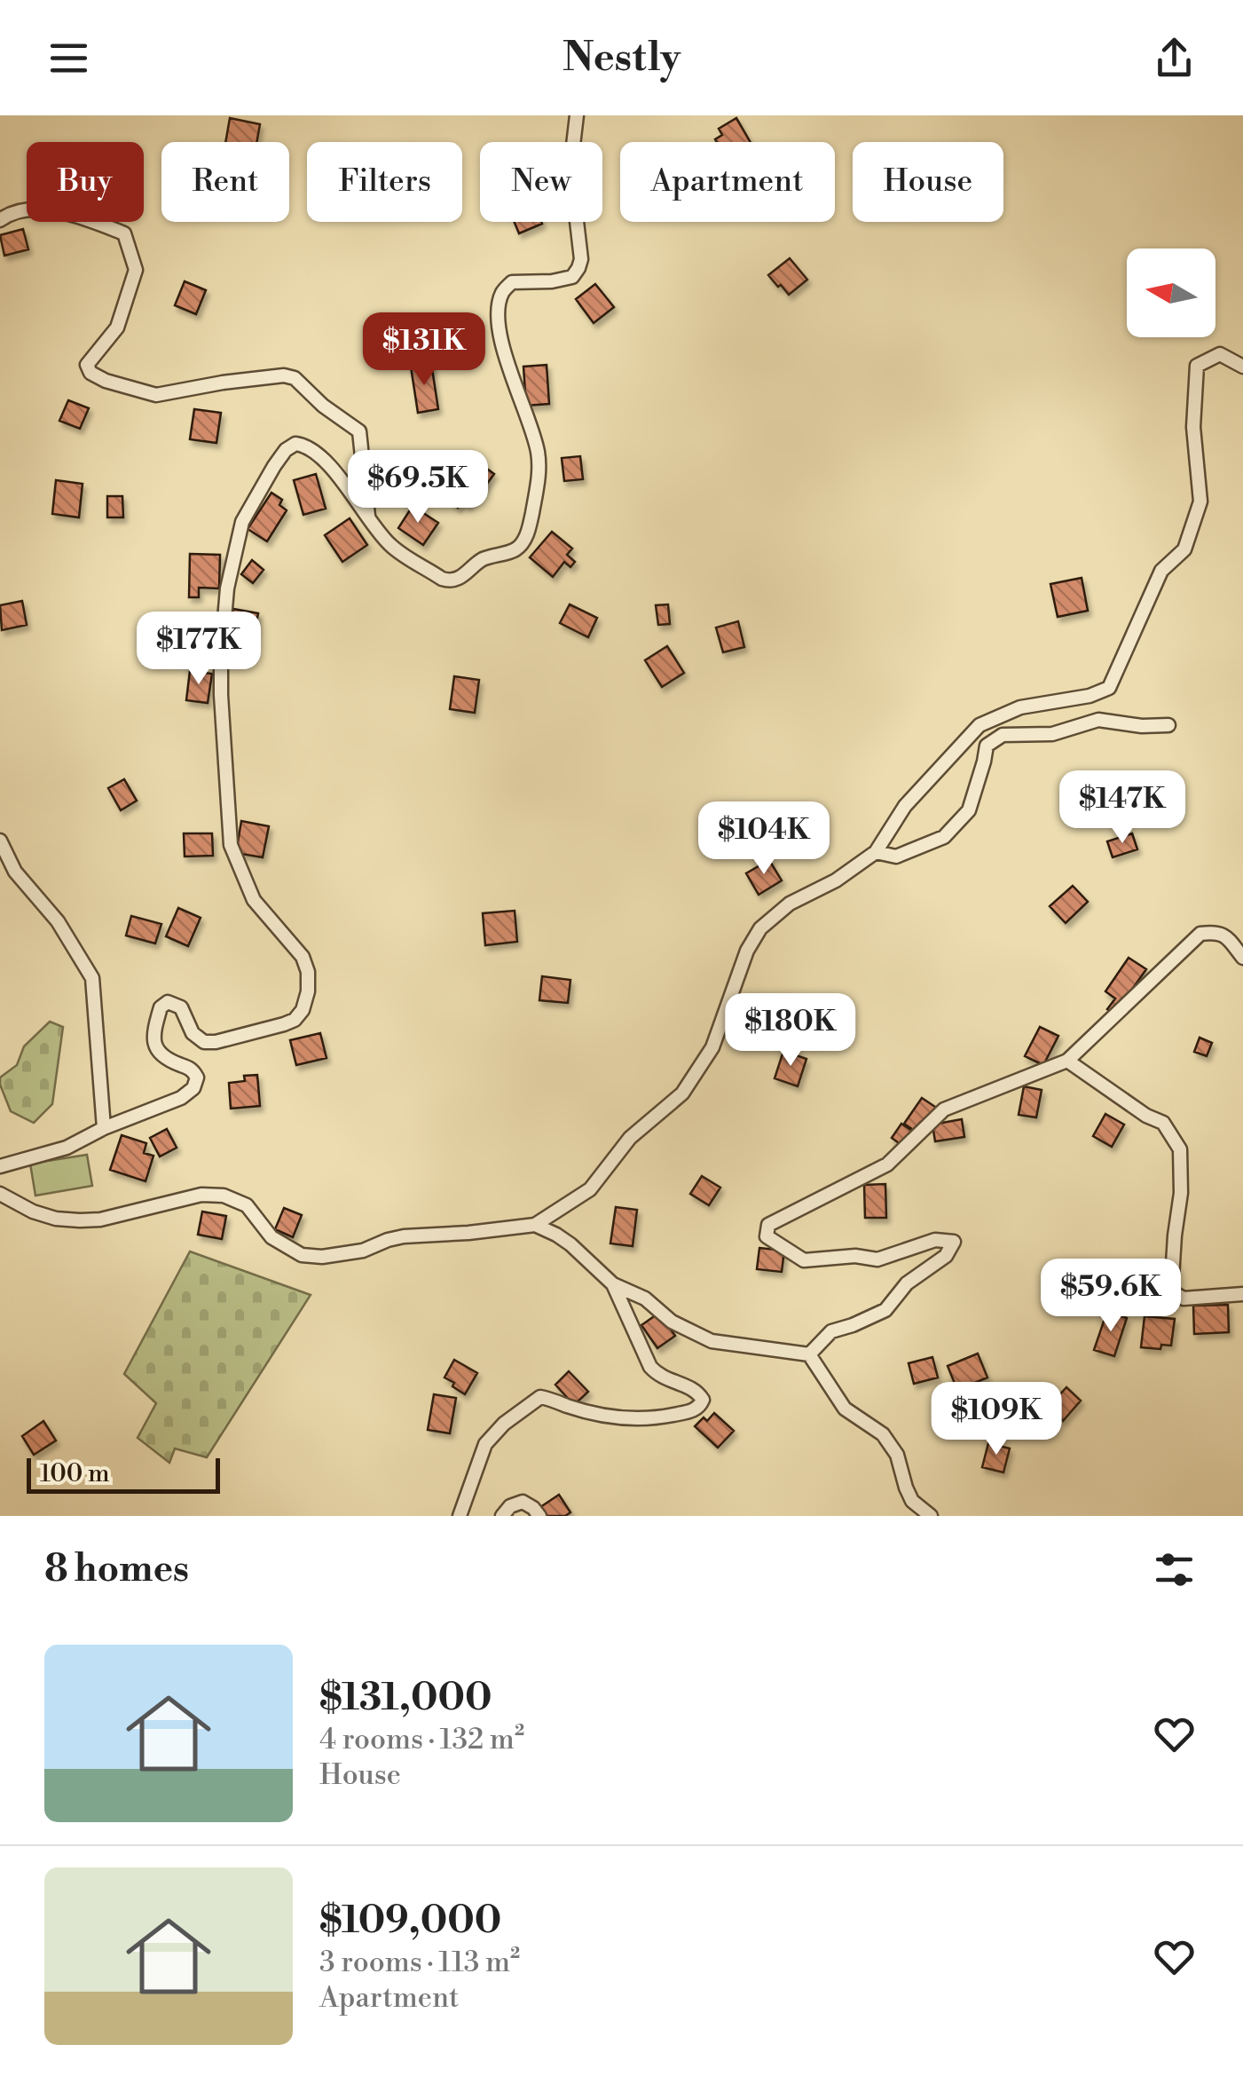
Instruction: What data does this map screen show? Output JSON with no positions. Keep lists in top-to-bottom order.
{
  "scale_bar": "100 m",
  "north": "left",
  "page": {
    "header": "Nestly",
    "chip": [
      "Buy",
      "Rent",
      "Filters",
      "New",
      "Apartment",
      "House"
    ],
    "price": [
      "$131K",
      "$69.5K",
      "$177K",
      "$147K",
      "$104K",
      "$180K",
      "$59.6K",
      "$109K"
    ],
    "scale": "100 m",
    "heading": "8 homes",
    "list": [
      {
        "name": "$131,000",
        "note": "4 rooms · 132 m² · House"
      },
      {
        "name": "$109,000",
        "note": "3 rooms · 113 m² · Apartment"
      }
    ]
  }
}
